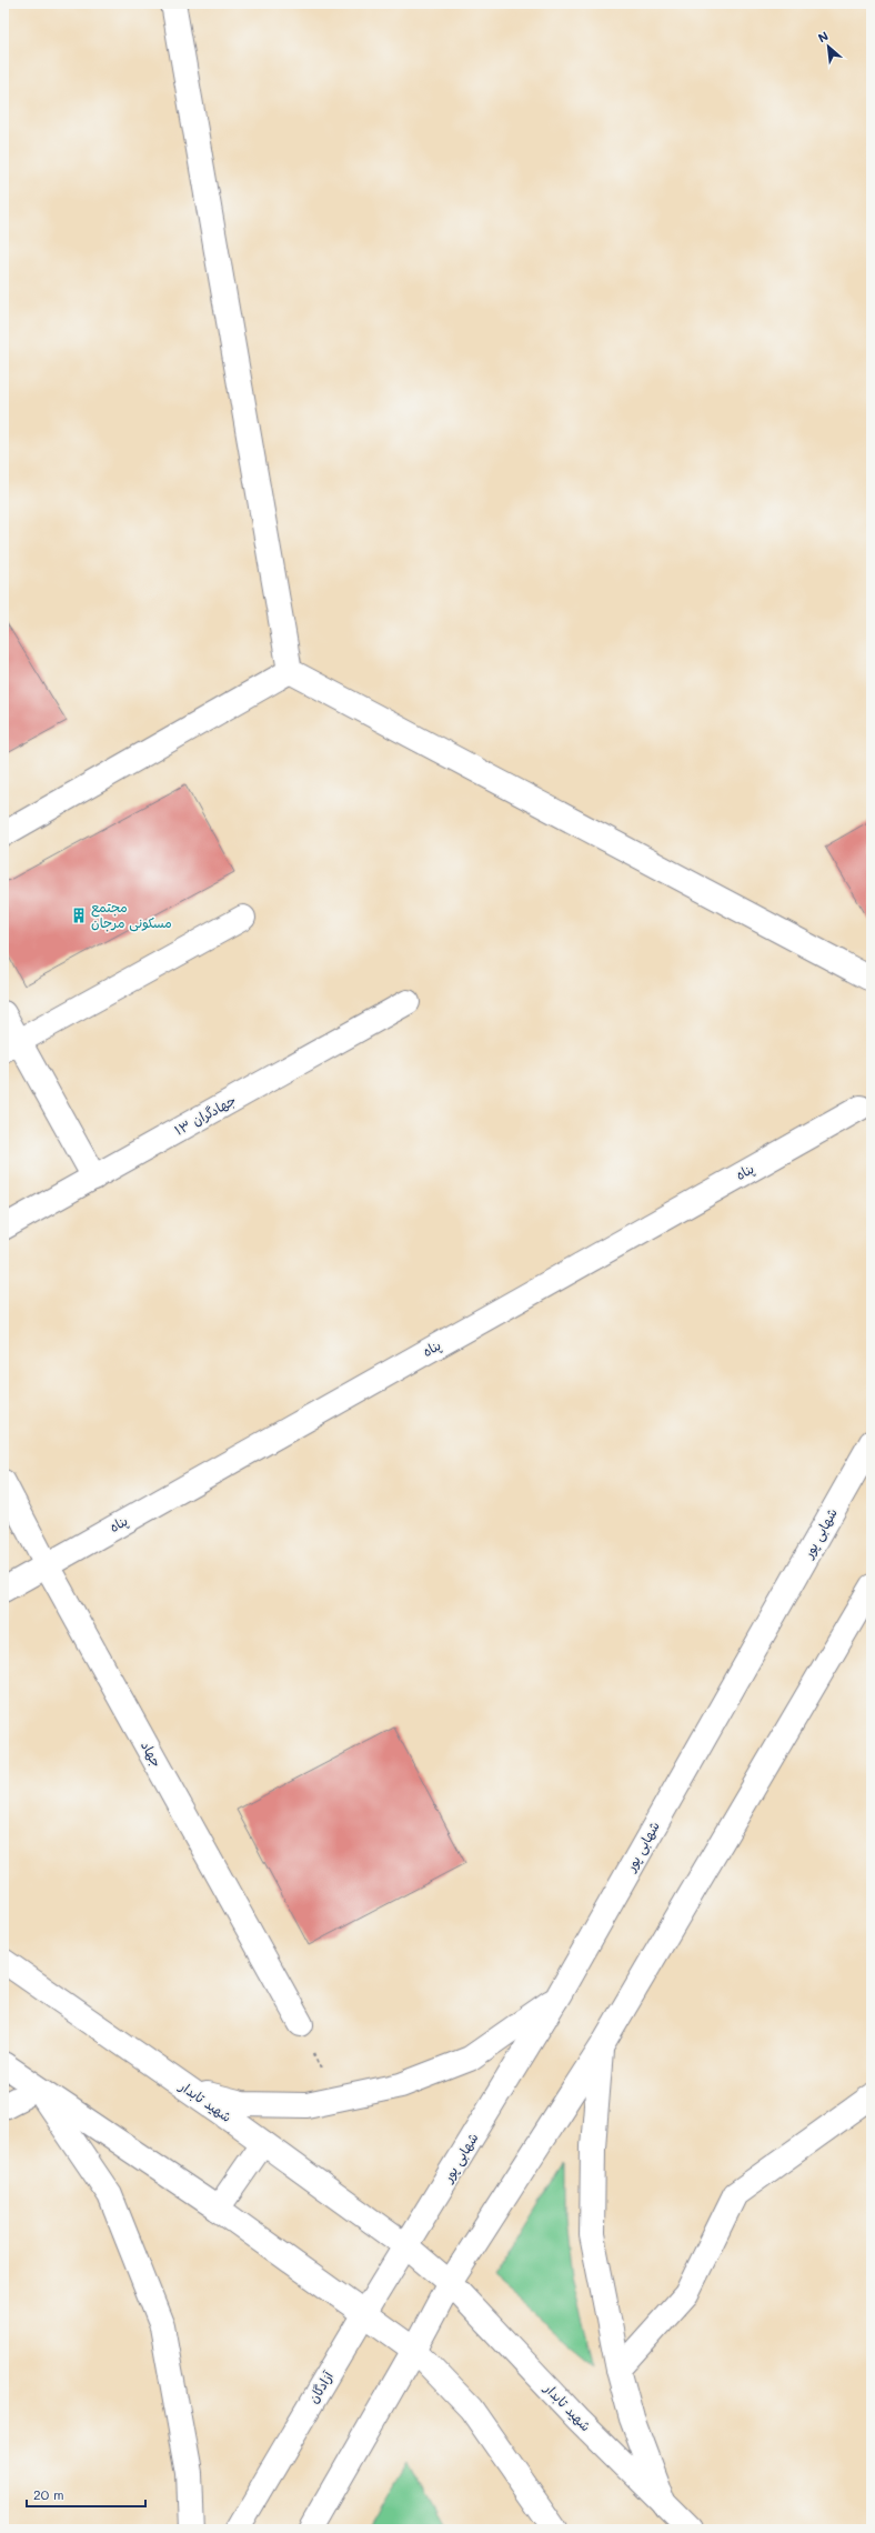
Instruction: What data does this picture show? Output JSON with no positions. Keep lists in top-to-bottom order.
{
  "streets": {
    "street": [
      "جهادگران ۱۳",
      "پناه",
      "شهابی پور",
      "جهاد",
      "شهید تابدار",
      "آزادگان"
    ]
  },
  "crossings": [
    ["پناه", "جهاد"],
    ["شهابی پور", "شهید تابدار"],
    ["شهابی پور", "آزادگان"],
    ["شهید تابدار", "آزادگان"]
  ],
  "places": {
    "building": ["مجتمع مسکونی مرجان"]
  },
  "scale_bar": "20 m",
  "north": "top left"
}
